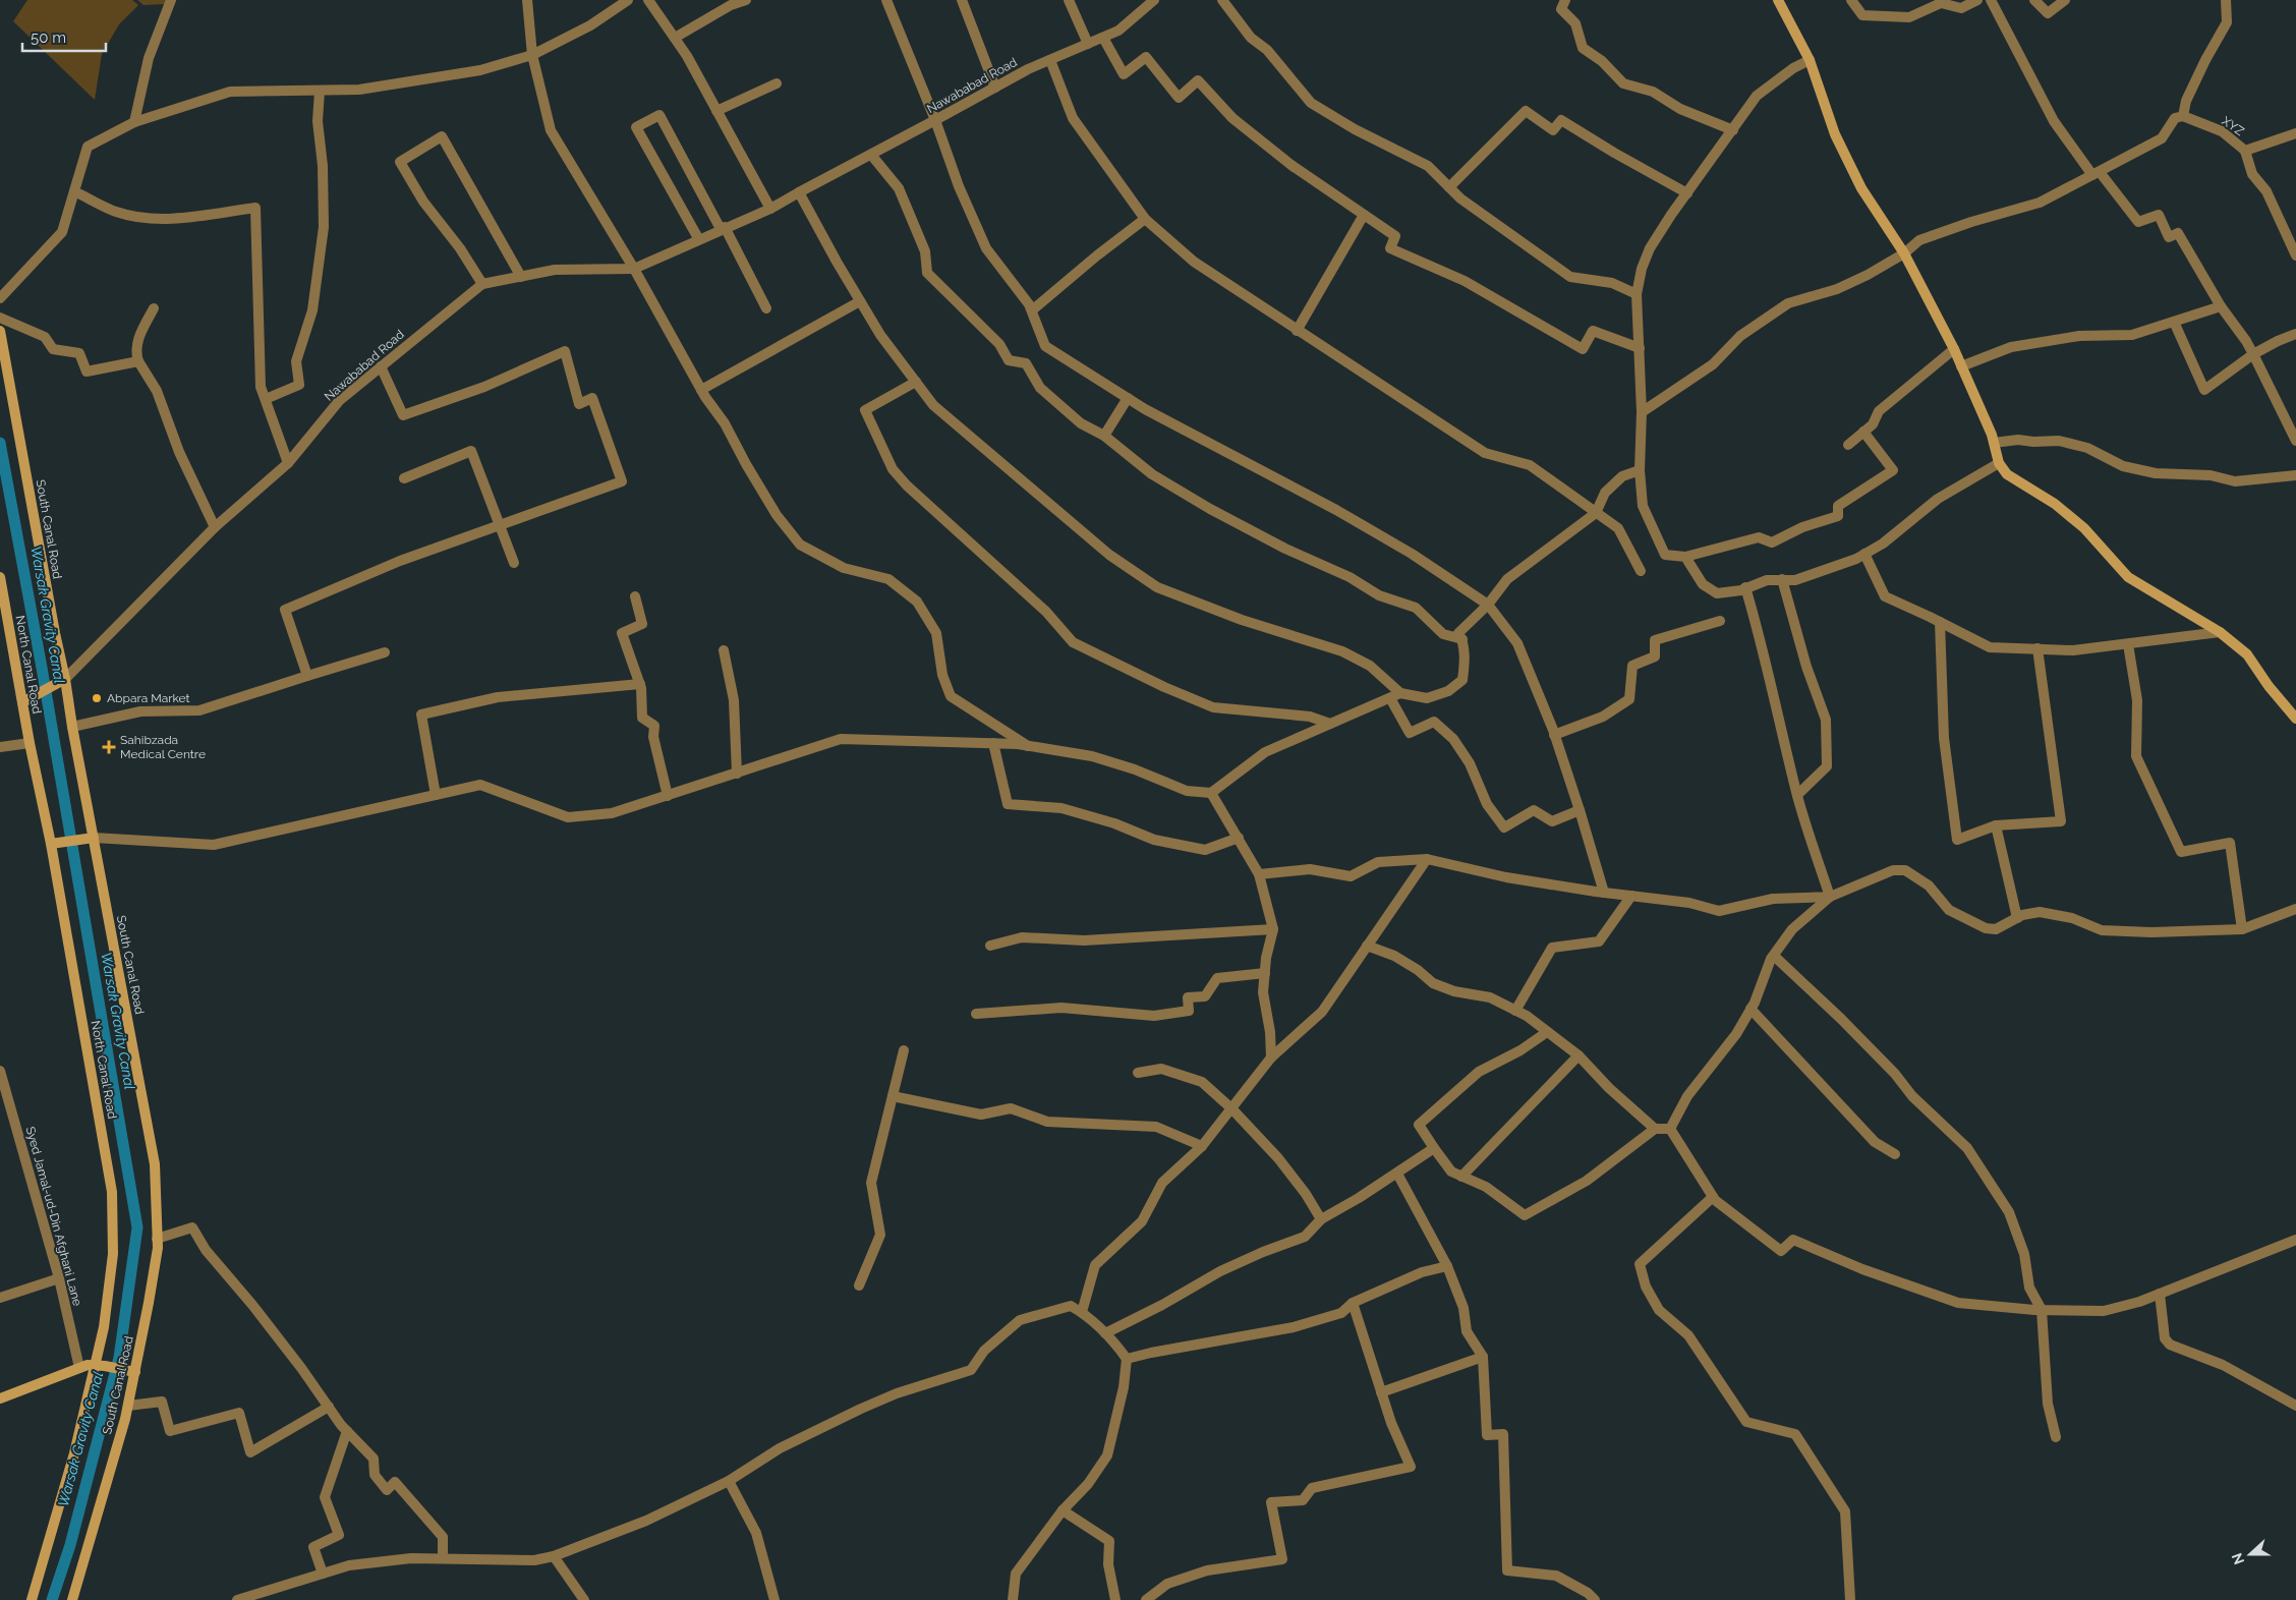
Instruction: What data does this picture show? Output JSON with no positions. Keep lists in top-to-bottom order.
{
  "streets": {
    "main road": ["South Canal Road", "North Canal Road"],
    "street": ["Nawababad Road", "XYZ", "Syed Jamal-ud-Din Afghani Lane"]
  },
  "crossings": [
    ["Nawababad Road", "South Canal Road"]
  ],
  "water": ["Warsak Gravity Canal"],
  "places": {
    "other": ["Abpara Market"],
    "health": ["Sahibzada Medical Centre"]
  },
  "scale_bar": "50 m",
  "north": "left"
}
